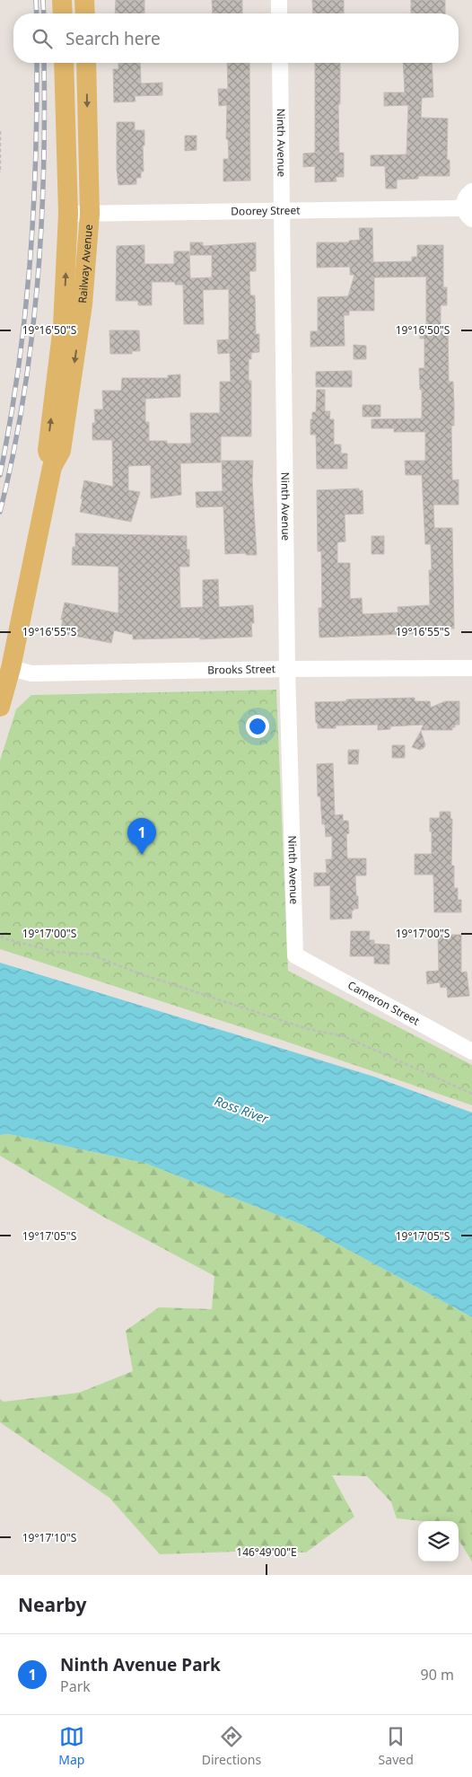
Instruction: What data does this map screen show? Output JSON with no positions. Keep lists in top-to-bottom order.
{
  "streets": {
    "main road": ["Railway Avenue"],
    "street": [
      "Ninth Avenue",
      "Doorey Street",
      "Brooks Street",
      "Cameron Street"
    ]
  },
  "crossings": [
    ["Ninth Avenue", "Doorey Street"],
    ["Ninth Avenue", "Brooks Street"],
    ["Ninth Avenue", "Cameron Street"],
    ["Doorey Street", "Railway Avenue"],
    ["Railway Avenue", "Brooks Street"]
  ],
  "water": ["Ross River"],
  "page": {
    "search": "Search here",
    "pins": "1",
    "heading": "Nearby",
    "list": [
      {
        "mark": "1",
        "name": "Ninth Avenue Park",
        "note": "Park",
        "value": "90 m"
      }
    ],
    "nav": ["Map", "Directions", "Saved"]
  },
  "coordinates": [
    "19°16'50\"S",
    "19°16'55\"S",
    "19°17'00\"S",
    "19°17'05\"S",
    "19°17'10\"S",
    "146°49'00\"E"
  ]
}
